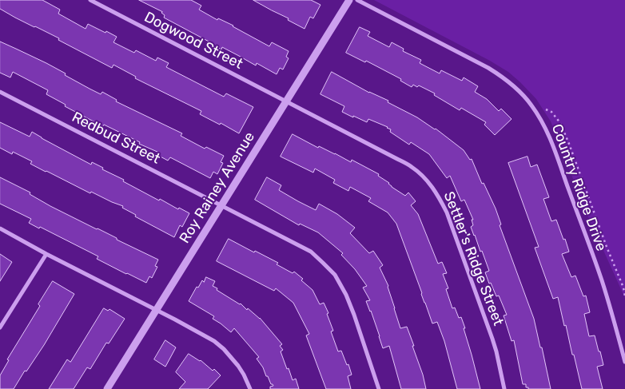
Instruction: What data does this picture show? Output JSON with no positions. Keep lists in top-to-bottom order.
{
  "streets": {
    "street": [
      "Dogwood Street",
      "Redbud Street",
      "Roy Rainey Avenue",
      "Country Ridge Drive",
      "Settler's Ridge Street"
    ]
  },
  "crossings": [
    ["Dogwood Street", "Roy Rainey Avenue"],
    ["Dogwood Street", "Settler's Ridge Street"],
    ["Redbud Street", "Roy Rainey Avenue"],
    ["Roy Rainey Avenue", "Settler's Ridge Street"]
  ]
}
